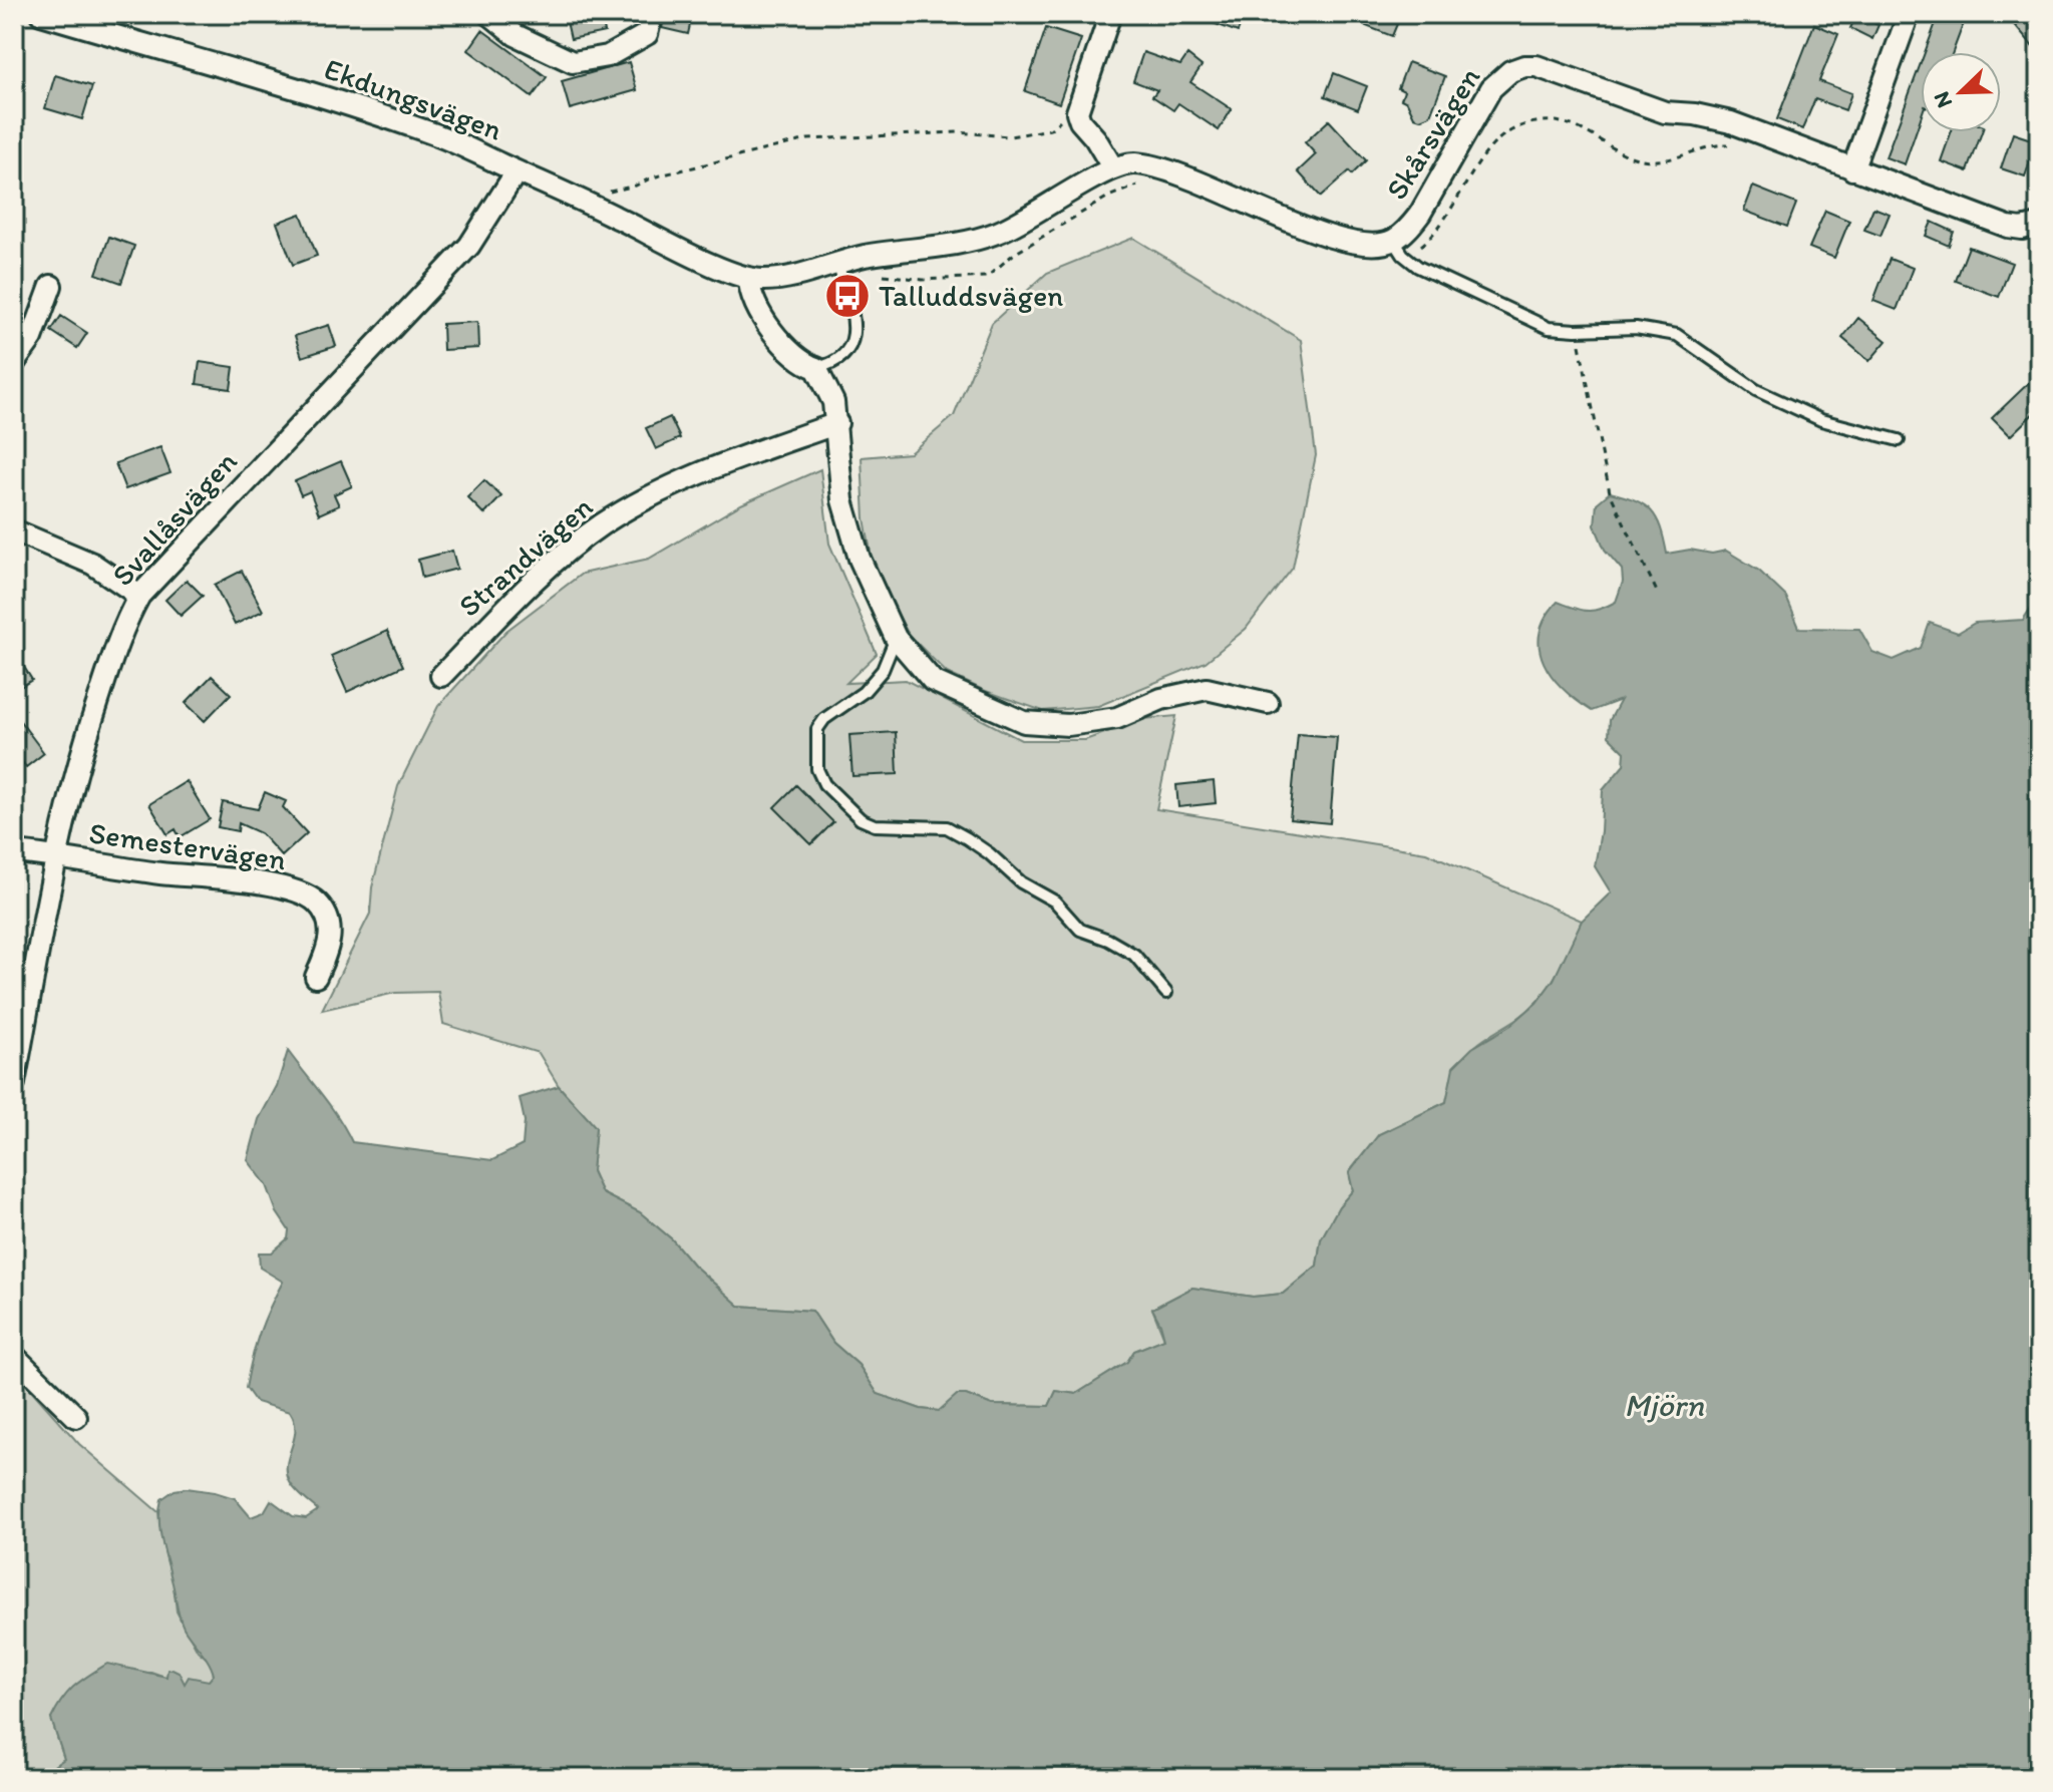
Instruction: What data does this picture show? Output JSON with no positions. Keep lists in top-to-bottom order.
{
  "streets": {
    "street": [
      "Ekdungsvägen",
      "Skårsvägen",
      "Svallåsvägen",
      "Strandvägen",
      "Semestervägen"
    ]
  },
  "crossings": [
    ["Ekdungsvägen", "Skårsvägen"],
    ["Ekdungsvägen", "Svallåsvägen"],
    ["Svallåsvägen", "Semestervägen"]
  ],
  "water": ["Mjörn"],
  "places": {
    "bus stop": ["Talluddsvägen"]
  },
  "north": "bottom left"
}
